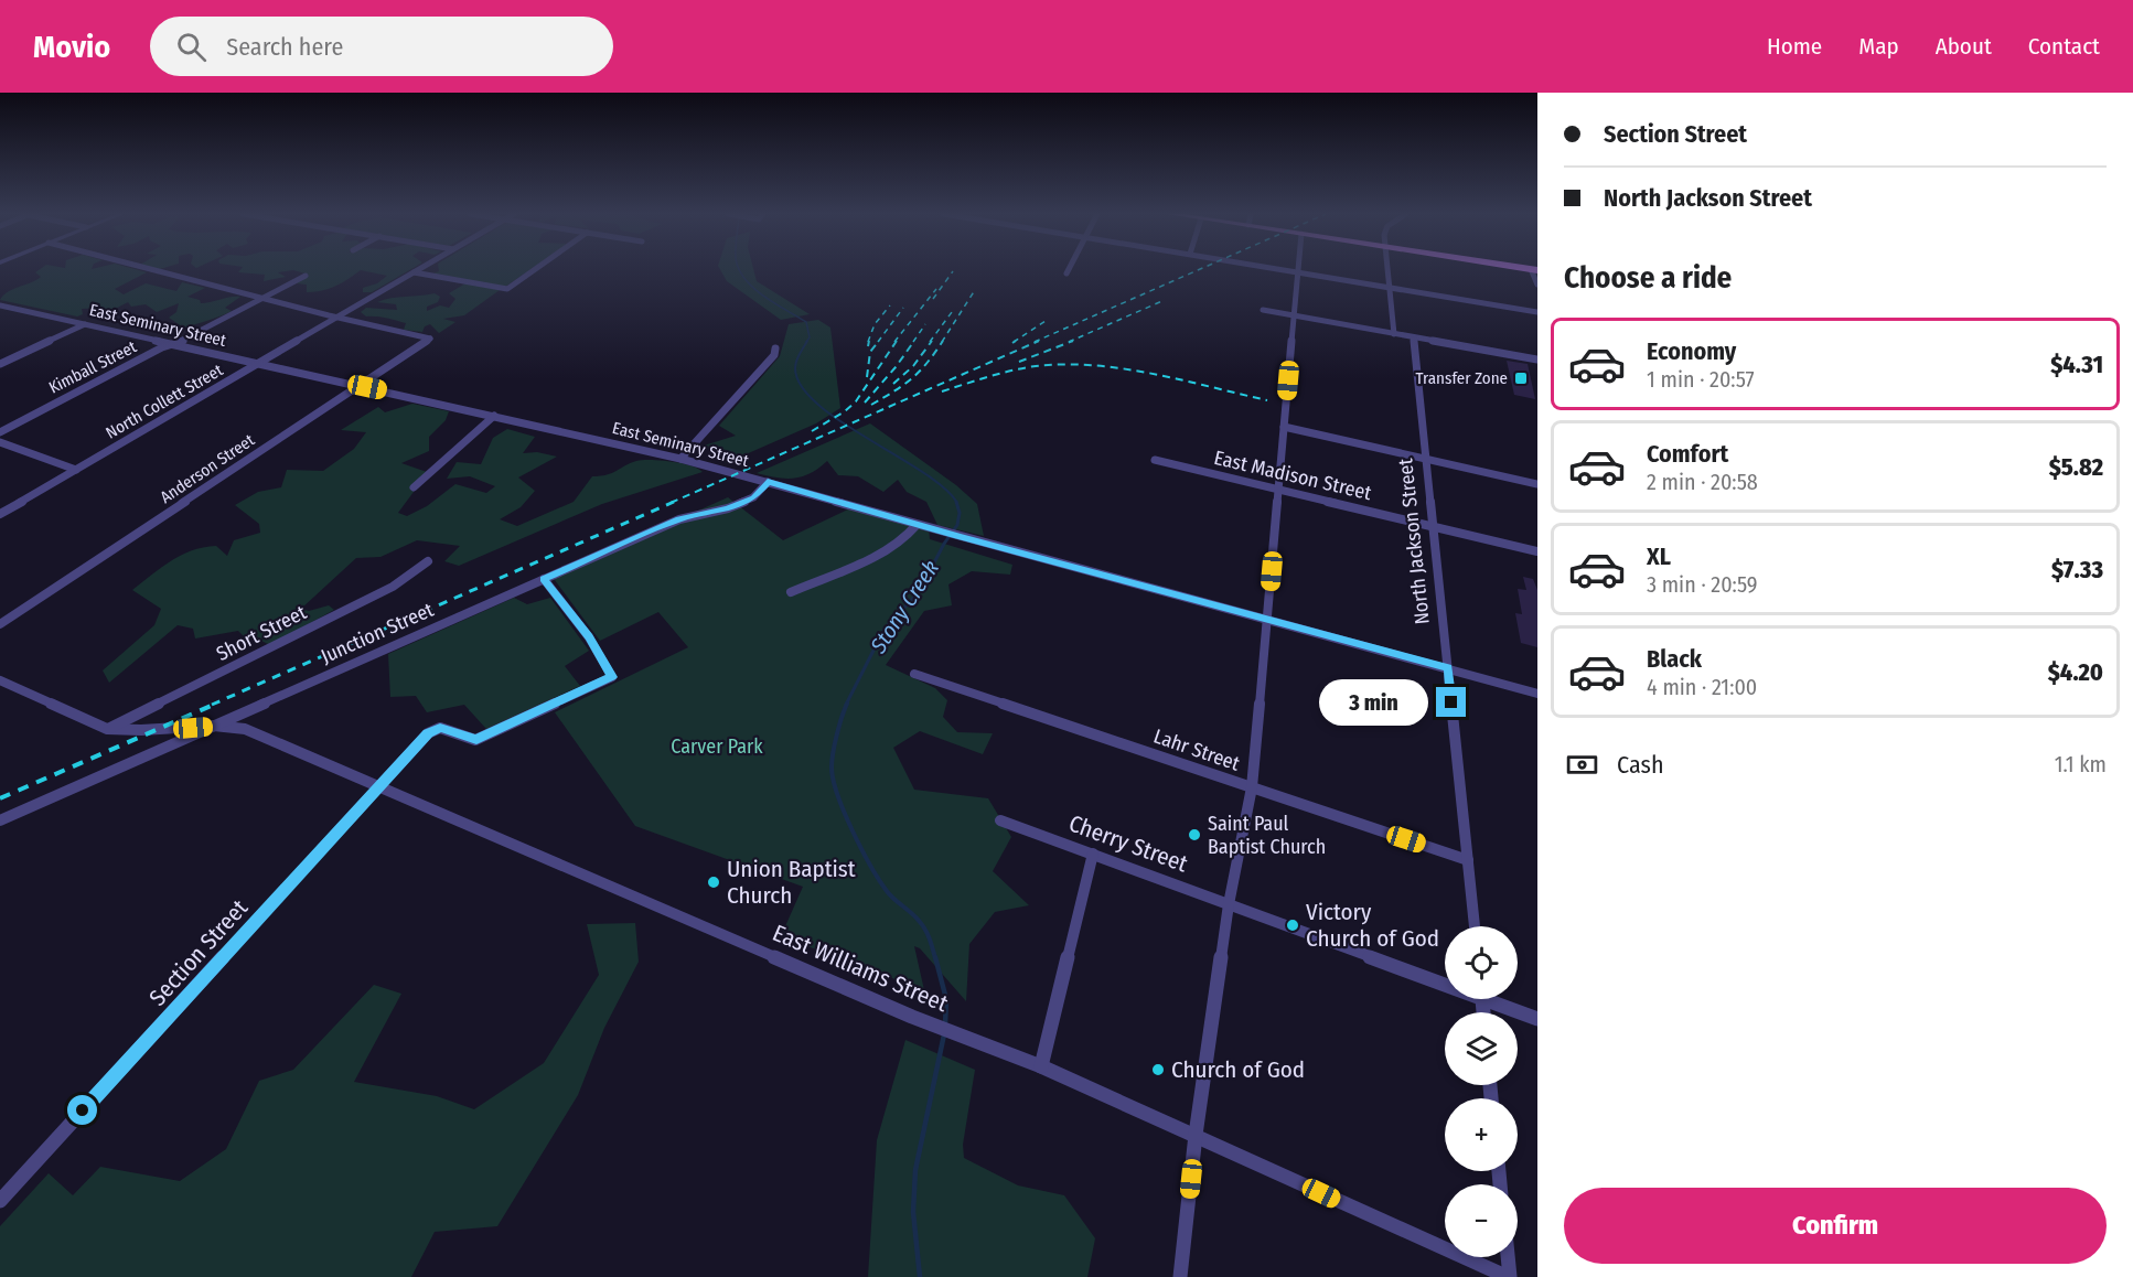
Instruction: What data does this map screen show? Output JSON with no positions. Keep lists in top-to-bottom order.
{
  "streets": {
    "street": [
      "East Seminary Street",
      "Kimball Street",
      "North Collett Street",
      "Anderson Street",
      "East Madison Street",
      "North Jackson Street",
      "Short Street",
      "Junction Street",
      "Lahr Street",
      "Cherry Street",
      "Section Street",
      "East Williams Street"
    ]
  },
  "crossings": [
    ["East Seminary Street", "Kimball Street"],
    ["East Seminary Street", "North Collett Street"],
    ["East Seminary Street", "Anderson Street"],
    ["East Seminary Street", "North Jackson Street"],
    ["East Seminary Street", "Junction Street"],
    ["North Collett Street", "Anderson Street"],
    ["East Madison Street", "North Jackson Street"],
    ["North Jackson Street", "Lahr Street"],
    ["Short Street", "East Williams Street"],
    ["Junction Street", "Section Street"],
    ["Junction Street", "East Williams Street"],
    ["Section Street", "East Williams Street"]
  ],
  "water": ["Stony Creek"],
  "parks": ["Carver Park"],
  "places": {
    "transit": ["Transfer Zone"],
    "other": [
      "Saint Paul Baptist Church",
      "Union Baptist Church",
      "Victory Church of God",
      "Church of God"
    ]
  },
  "page": {
    "header": "Movio",
    "search": "Search here",
    "nav": [
      "Home",
      "Map",
      "About",
      "Contact"
    ],
    "banner": ["Section Street", "North Jackson Street"],
    "heading": "Choose a ride",
    "list": [
      {
        "name": "Economy",
        "note": "1 min · 20:57",
        "value": "$4.31"
      },
      {
        "name": "Comfort",
        "note": "2 min · 20:58",
        "value": "$5.82"
      },
      {
        "name": "XL",
        "note": "3 min · 20:59",
        "value": "$7.33"
      },
      {
        "name": "Black",
        "note": "4 min · 21:00",
        "value": "$4.20"
      }
    ],
    "bubble": "3 min",
    "pay": ["Cash", "1.1 km"],
    "map_buttons": ["+", "−"],
    "buttons": "Confirm"
  }
}
